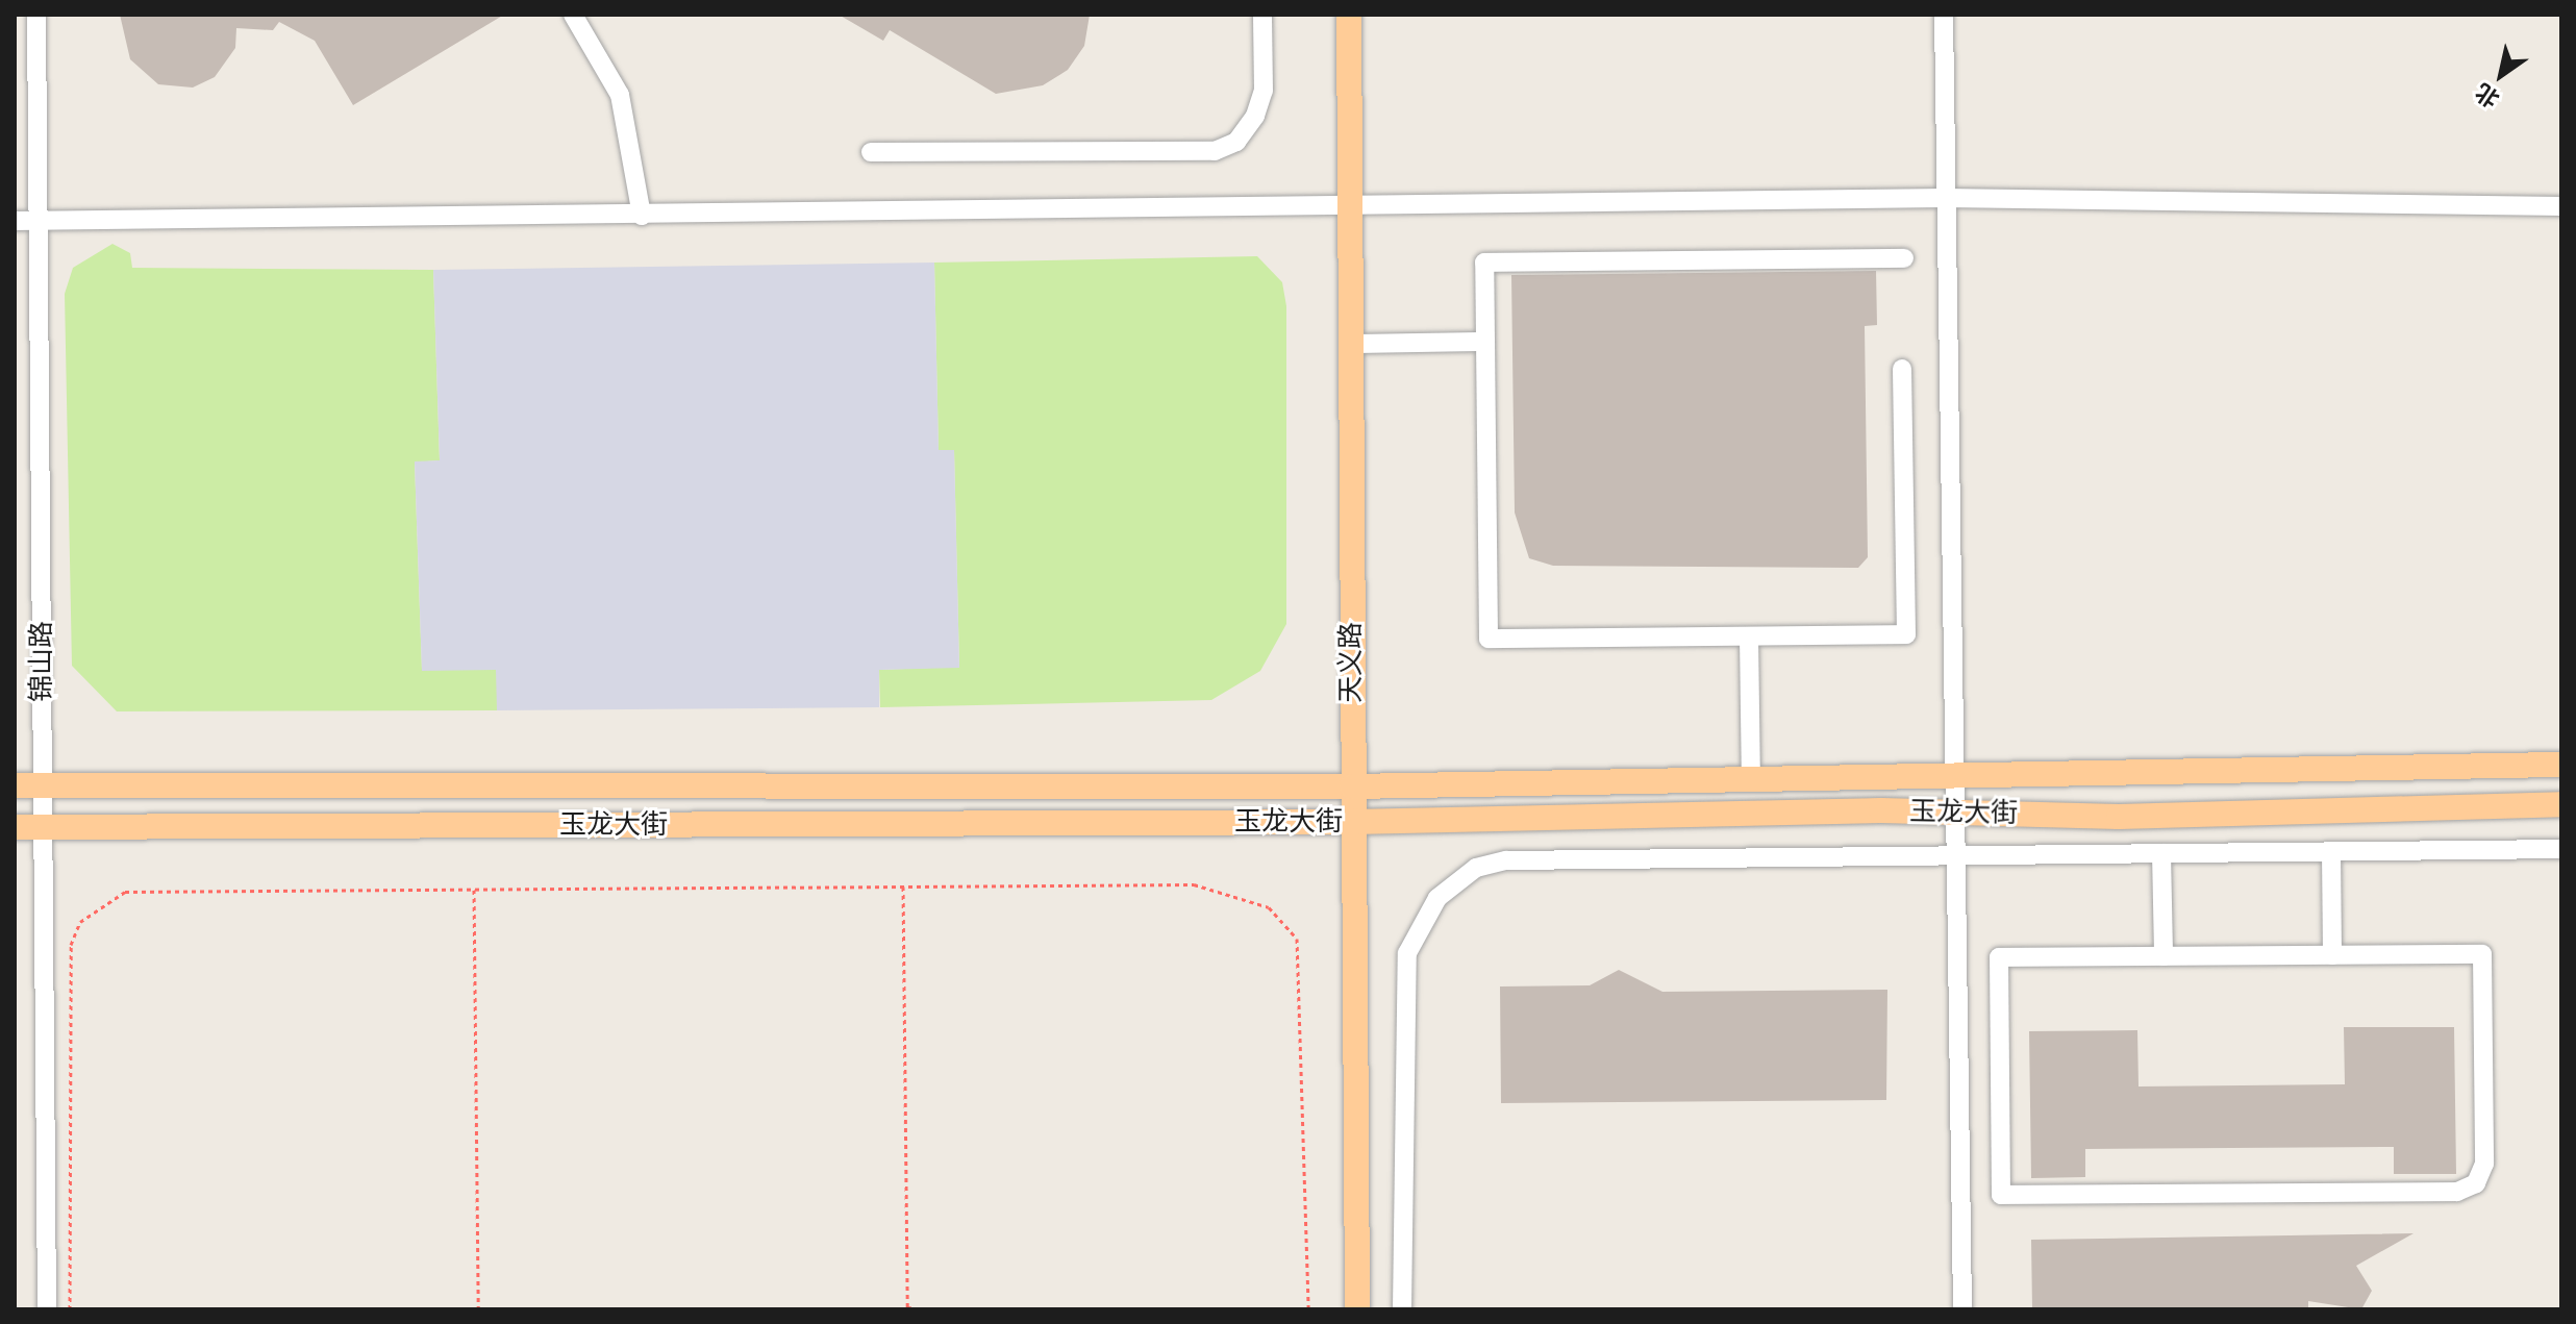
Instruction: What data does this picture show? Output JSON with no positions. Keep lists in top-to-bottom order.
{
  "streets": {
    "main road": ["天义路", "玉龙大街"],
    "street": ["锦山路"]
  },
  "crossings": [
    ["锦山路", "玉龙大街"],
    ["天义路", "玉龙大街"]
  ],
  "north": "bottom left"
}
